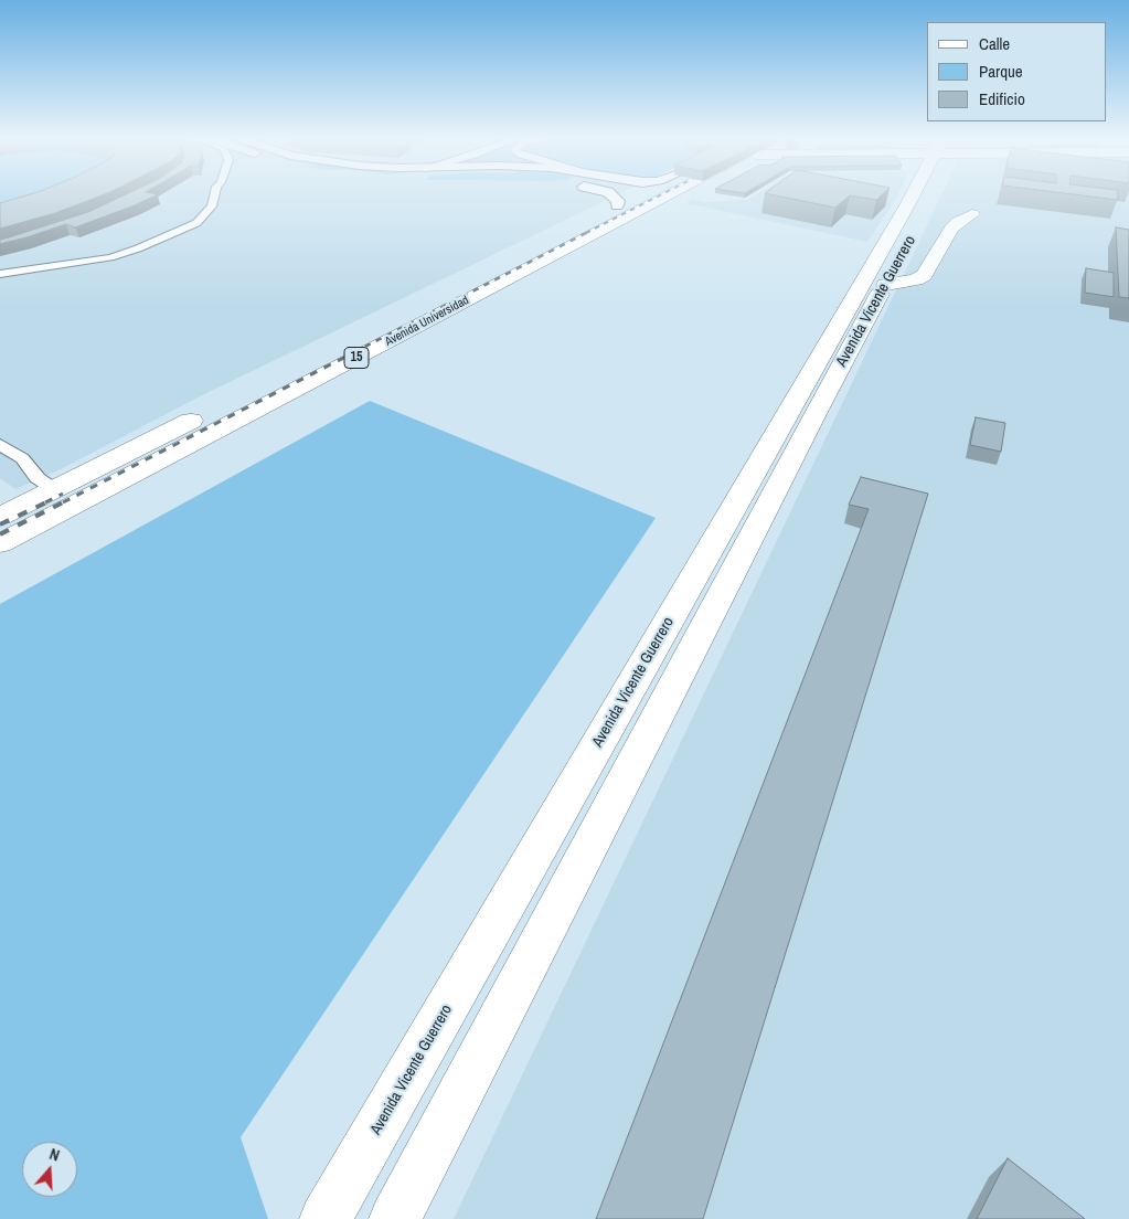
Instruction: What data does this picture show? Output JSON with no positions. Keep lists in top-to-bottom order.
{
  "streets": {
    "main road": ["Avenida Vicente Guerrero", "Avenida Universidad", "15"]
  },
  "crossings": [
    ["Avenida Universidad", "15"]
  ],
  "legend": ["Calle", "Parque", "Edificio"],
  "north": "top"
}
